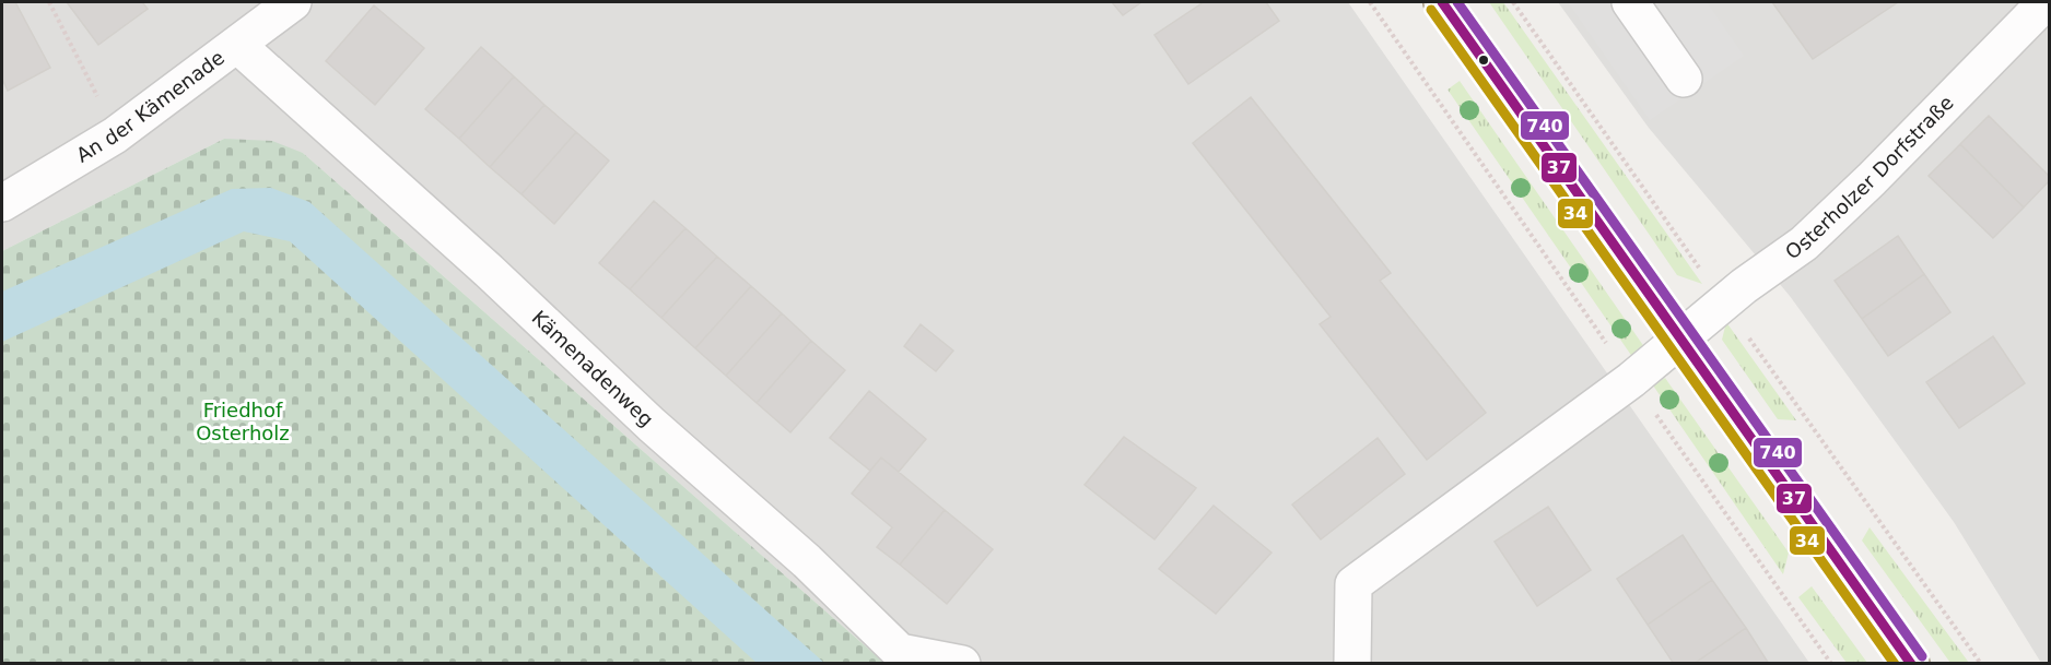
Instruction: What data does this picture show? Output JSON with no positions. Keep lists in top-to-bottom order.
{
  "streets": {
    "street": ["An der Kämenade", "Osterholzer Dorfstraße", "Kämenadenweg"]
  },
  "crossings": [
    ["An der Kämenade", "Kämenadenweg"]
  ],
  "parks": ["Friedhof Osterholz"],
  "lines": ["transit line 37", "transit line 740", "transit line 34"]
}
